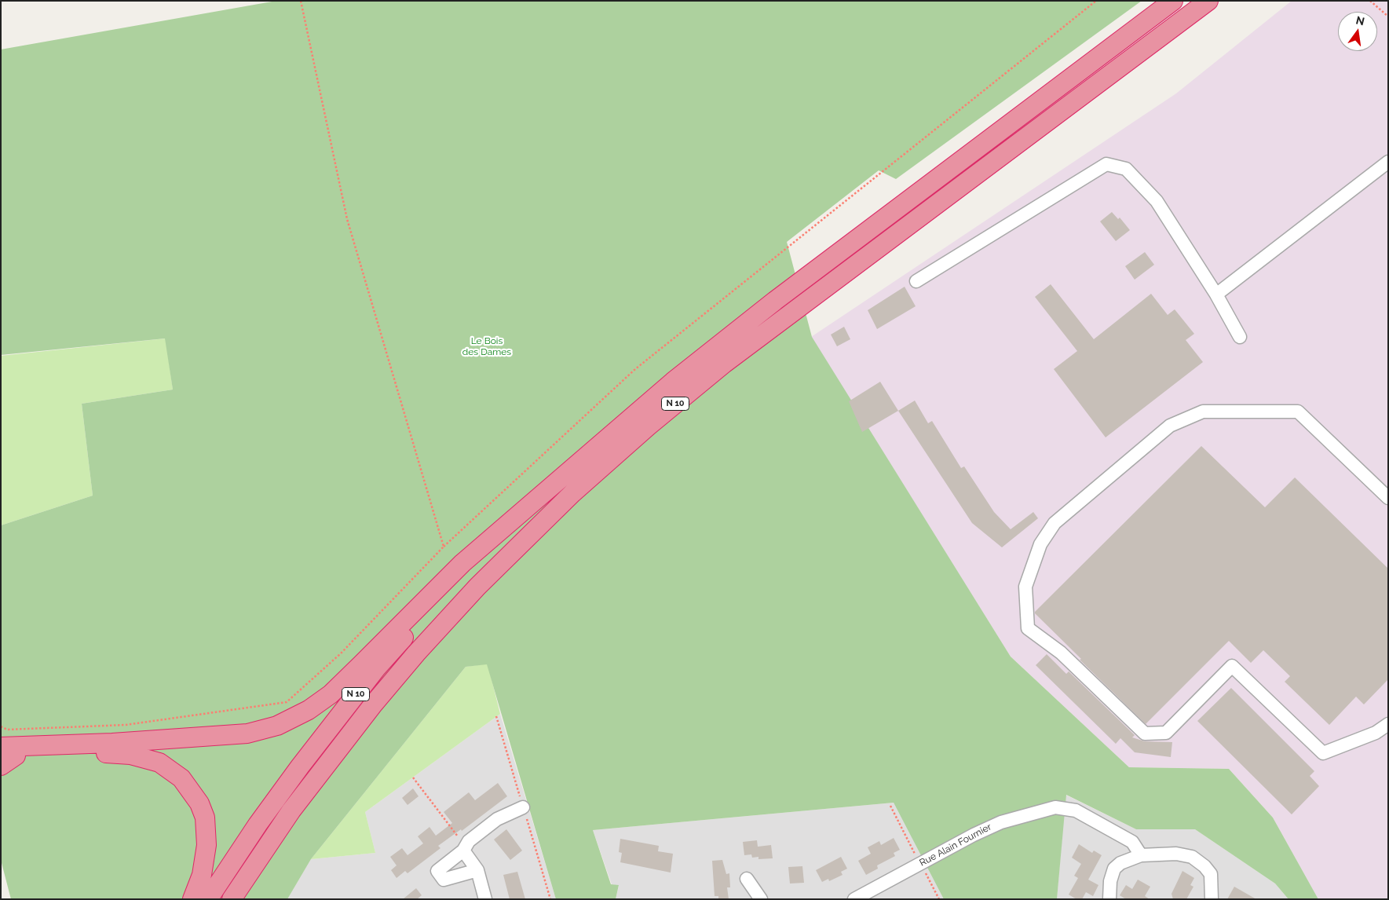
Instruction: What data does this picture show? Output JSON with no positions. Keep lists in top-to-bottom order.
{
  "streets": {
    "highway": ["N 10"],
    "street": ["Rue Alain Fournier"]
  },
  "parks": ["Le Bois des Dames"],
  "north": "top"
}
